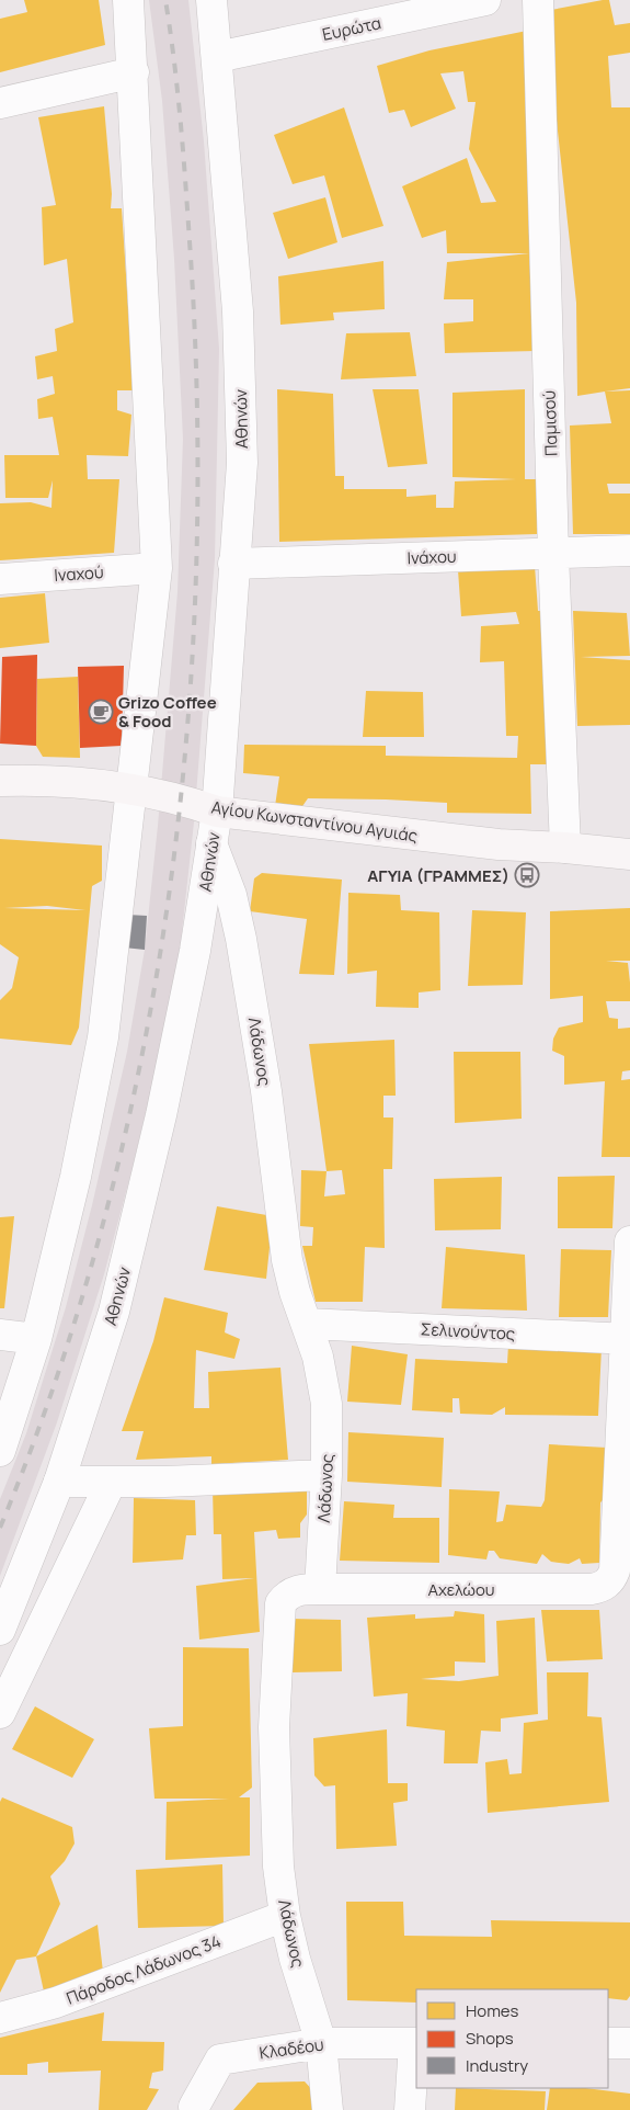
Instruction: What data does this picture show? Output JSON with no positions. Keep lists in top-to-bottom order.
{
  "streets": {
    "main road": ["Αγίου Κωνσταντίνου Αγυιάς"],
    "street": [
      "Ευρώτα",
      "Αθηνών",
      "Παμισού",
      "Ινάχου",
      "Ιναχού",
      "Λάδωνος",
      "Σελινούντος",
      "Αχελώου",
      "Πάροδος Λάδωνος 34",
      "Κλαδέου"
    ]
  },
  "crossings": [
    ["Ευρώτα", "Αθηνών"],
    ["Αθηνών", "Ινάχου"],
    ["Αθηνών", "Αγίου Κωνσταντίνου Αγυιάς"],
    ["Αθηνών", "Λάδωνος"],
    ["Παμισού", "Ινάχου"],
    ["Παμισού", "Αγίου Κωνσταντίνου Αγυιάς"],
    ["Λάδωνος", "Σελινούντος"],
    ["Λάδωνος", "Αχελώου"],
    ["Λάδωνος", "Πάροδος Λάδωνος 34"],
    ["Λάδωνος", "Κλαδέου"],
    ["Σελινούντος", "Αχελώου"]
  ],
  "places": {
    "cafe": ["Grizo Coffee & Food"],
    "bus stop": ["ΑΓΥΙΑ (ΓΡΑΜΜΕΣ)"]
  },
  "legend": ["Homes", "Shops", "Industry"]
}
